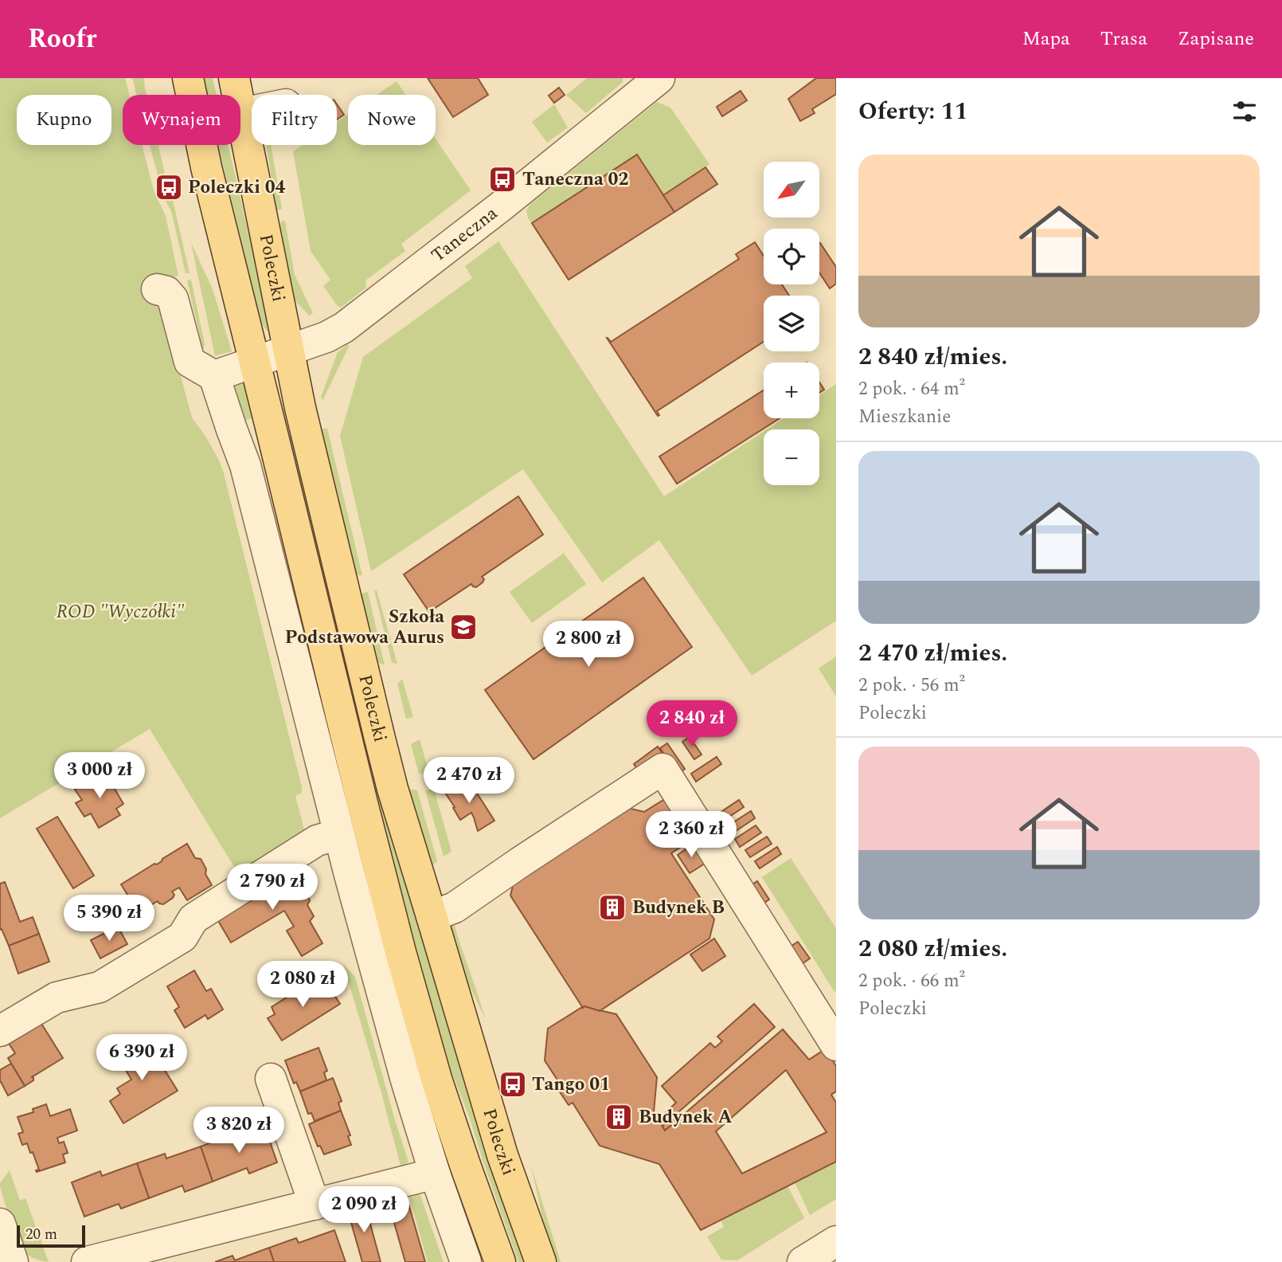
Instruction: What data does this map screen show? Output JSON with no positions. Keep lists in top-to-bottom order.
{
  "streets": {
    "main road": ["Poleczki"],
    "street": ["Taneczna"]
  },
  "crossings": [
    ["Taneczna", "Poleczki"]
  ],
  "parks": ["ROD \"Wyczółki\""],
  "places": {
    "bus stop": ["Taneczna 02", "Poleczki 04", "Tango 01"],
    "school or university": ["Szkoła Podstawowa Aurus"],
    "building": ["Budynek B", "Budynek A"]
  },
  "scale_bar": "20 m",
  "north": "bottom left",
  "page": {
    "header": "Roofr",
    "nav": ["Mapa", "Trasa", "Zapisane"],
    "heading": "Oferty: 11",
    "chip": [
      "Kupno",
      "Wynajem",
      "Filtry",
      "Nowe"
    ],
    "list": [
      {
        "name": "2 840 zł/mies.",
        "note": "2 pok. · 64 m² · Mieszkanie"
      },
      {
        "name": "2 470 zł/mies.",
        "note": "2 pok. · 56 m² · Poleczki"
      },
      {
        "name": "2 080 zł/mies.",
        "note": "2 pok. · 66 m² · Poleczki"
      }
    ],
    "map_buttons": ["+", "−"],
    "price": [
      "2 800 zł",
      "2 840 zł",
      "3 000 zł",
      "2 470 zł",
      "2 360 zł",
      "2 790 zł",
      "5 390 zł",
      "2 080 zł",
      "6 390 zł",
      "3 820 zł",
      "2 090 zł"
    ],
    "scale": "20 m"
  }
}
